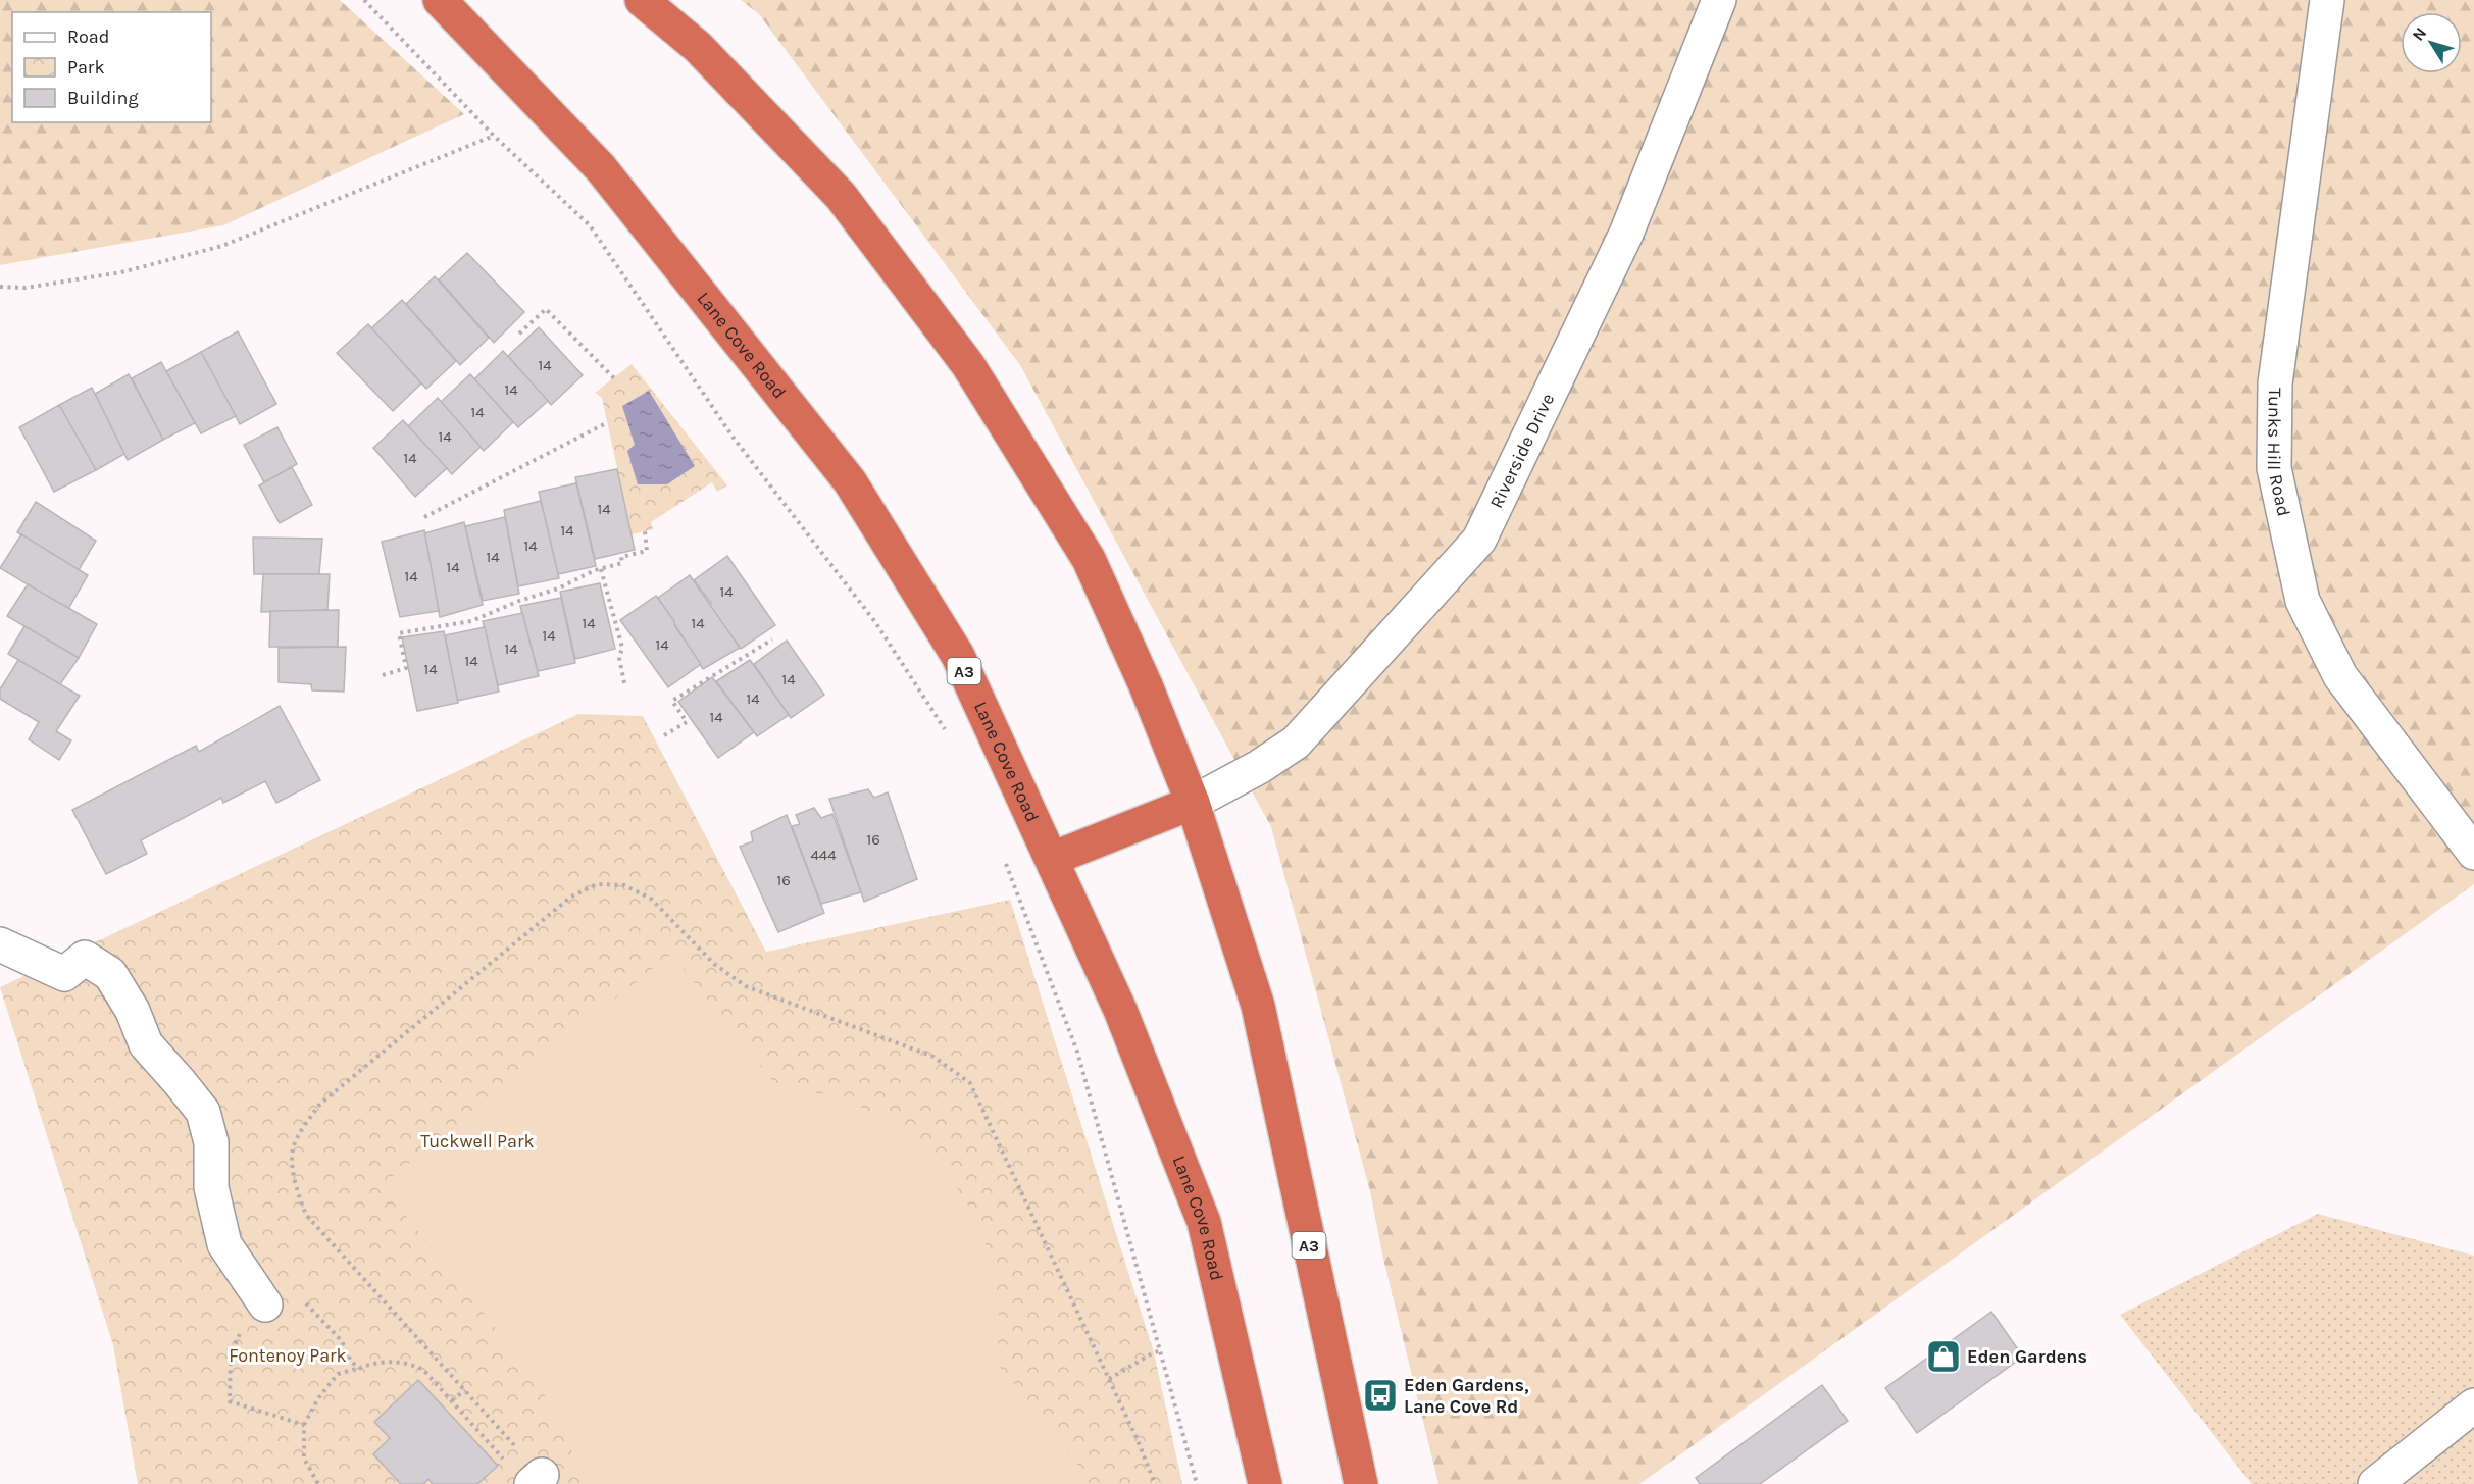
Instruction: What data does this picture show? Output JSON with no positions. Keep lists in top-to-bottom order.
{
  "streets": {
    "highway": ["Lane Cove Road", "A3"],
    "street": ["Riverside Drive", "Tunks Hill Road"]
  },
  "crossings": [
    ["Riverside Drive", "A3"]
  ],
  "parks": ["Tuckwell Park", "Fontenoy Park"],
  "places": {
    "shop": ["Eden Gardens"],
    "bus stop": ["Eden Gardens, Lane Cove Rd"]
  },
  "house_numbers": [
    "14",
    "14",
    "14",
    "14",
    "14",
    "14",
    "14",
    "14",
    "14",
    "14",
    "14",
    "14",
    "14",
    "14",
    "14",
    "14",
    "14",
    "14",
    "14",
    "14",
    "14",
    "14",
    "16",
    "444",
    "16"
  ],
  "legend": ["Road", "Park", "Building"],
  "north": "top left"
}
